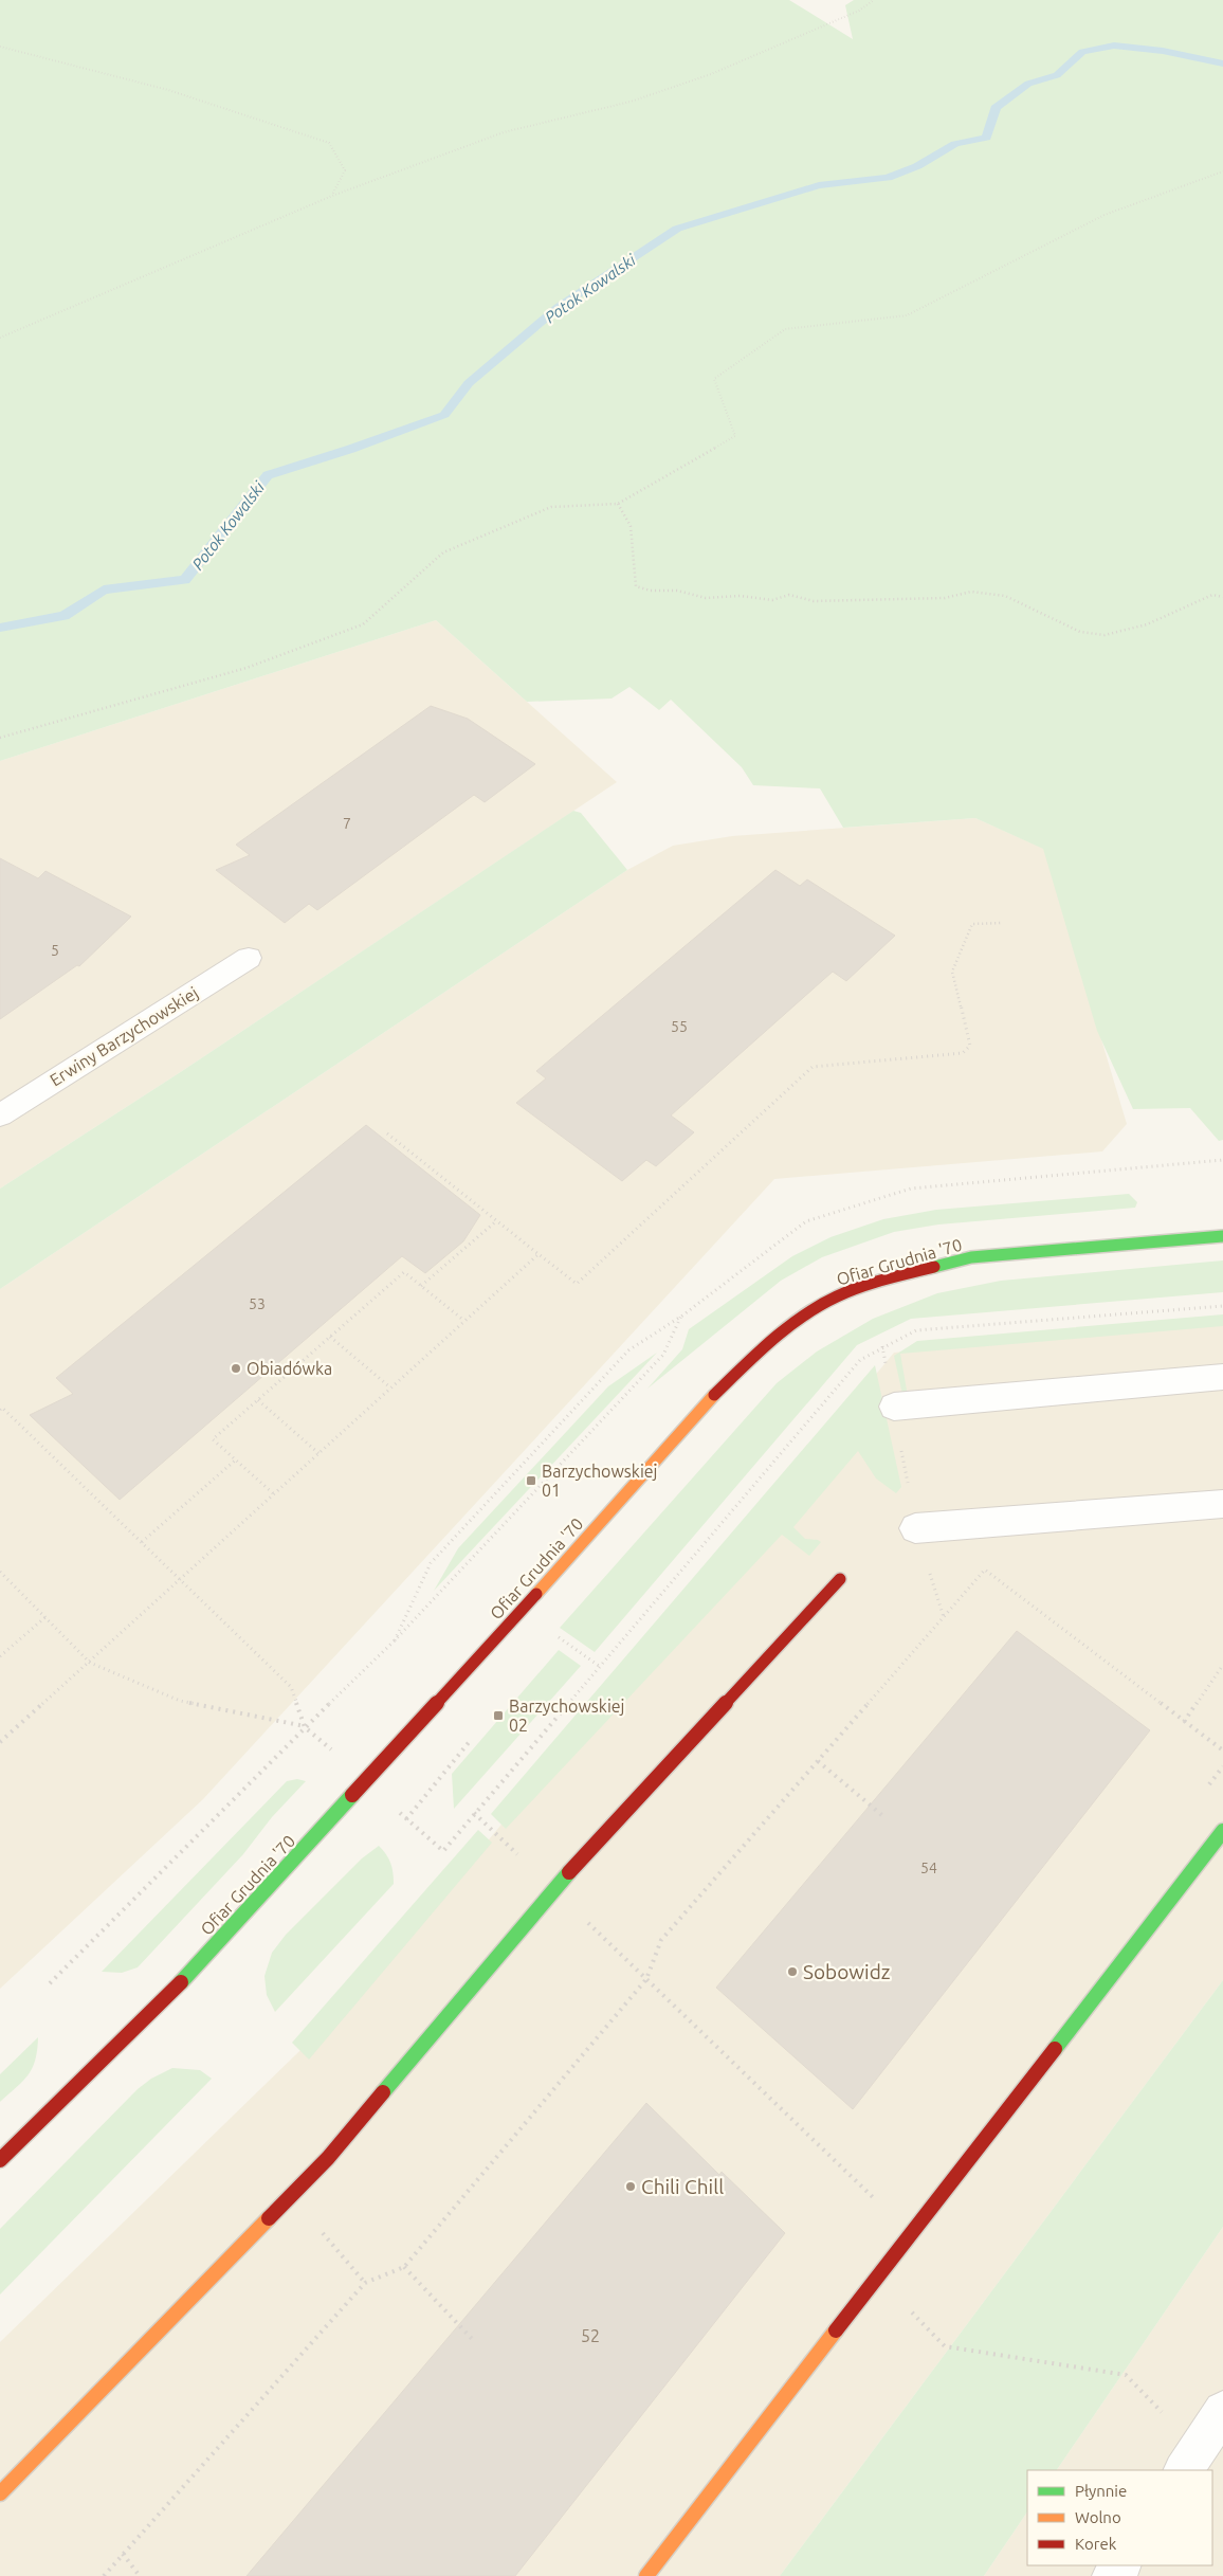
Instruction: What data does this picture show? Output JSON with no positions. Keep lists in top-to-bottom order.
{
  "streets": {
    "street": ["Erwiny Barzychowskiej", "Ofiar Grudnia '70"]
  },
  "water": ["Potok Kowalski"],
  "places": {
    "other": ["Obiadówka", "Sobowidz", "Chili Chill"],
    "transit": ["Barzychowskiej 01", "Barzychowskiej 02"]
  },
  "house_numbers": [
    "7",
    "5",
    "55",
    "53",
    "54",
    "52"
  ],
  "legend": ["Płynnie", "Wolno", "Korek"]
}
